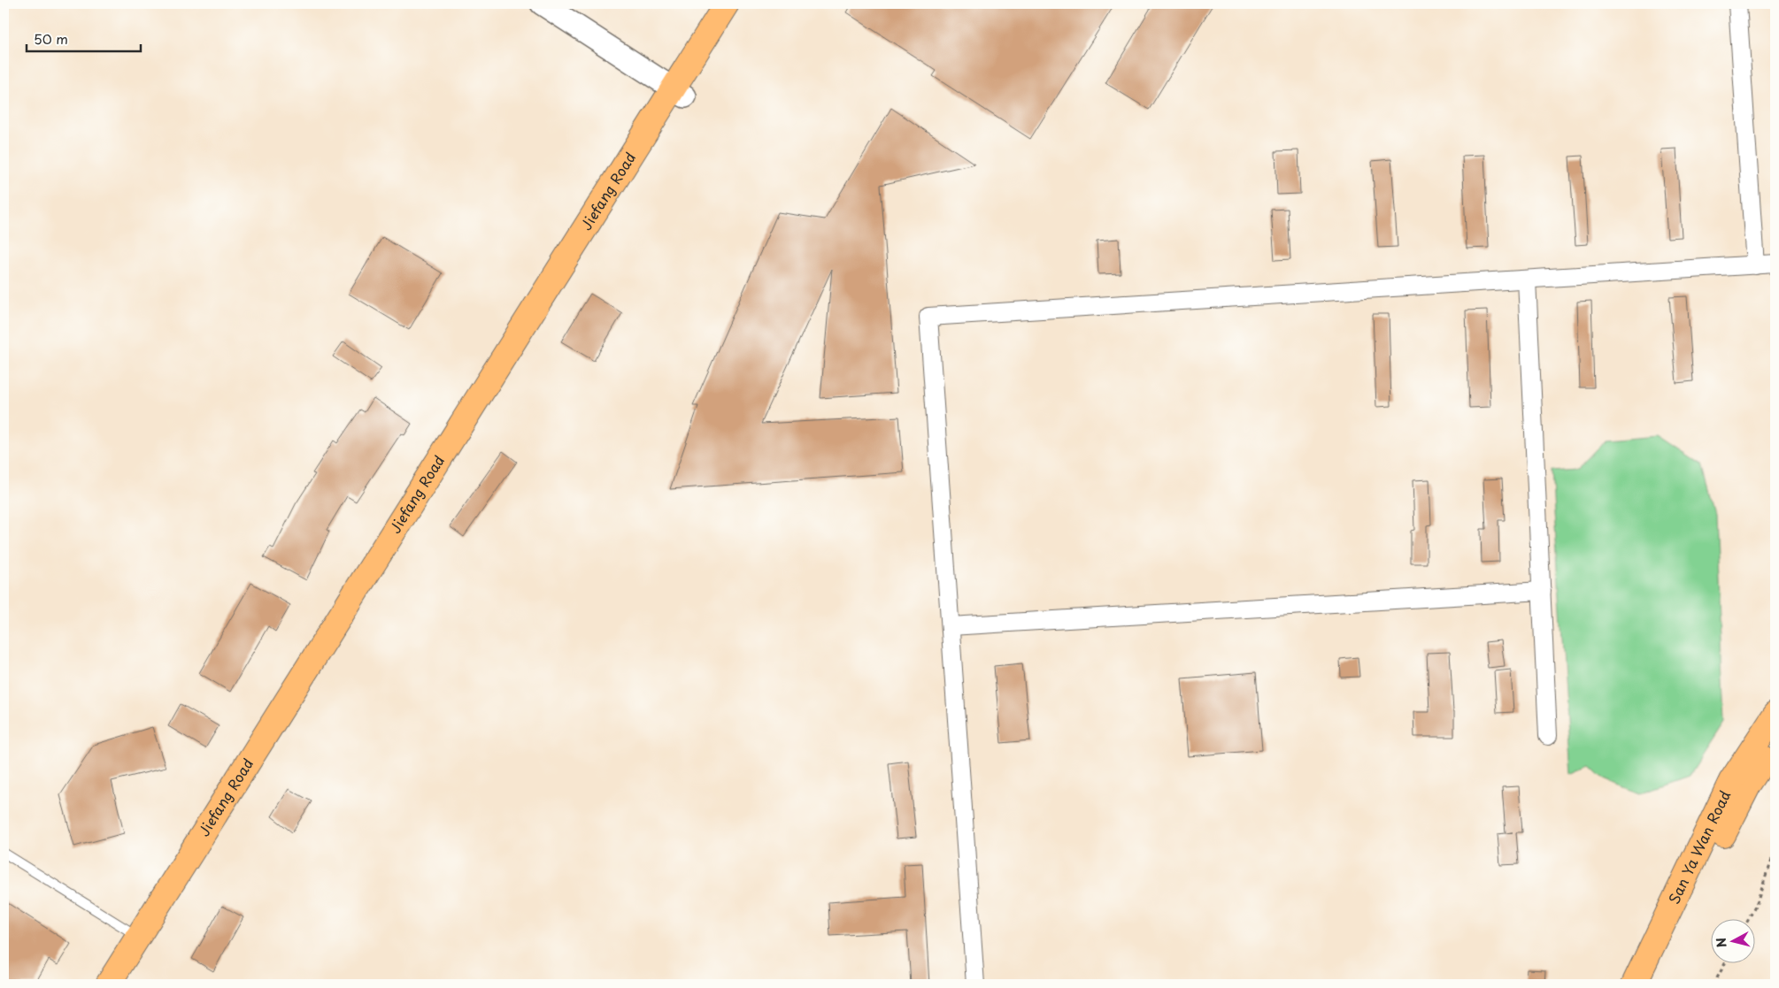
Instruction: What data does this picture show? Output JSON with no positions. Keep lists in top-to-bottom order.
{
  "streets": {
    "main road": ["Jiefang Road", "San Ya Wan Road"]
  },
  "scale_bar": "50 m",
  "north": "left"
}
